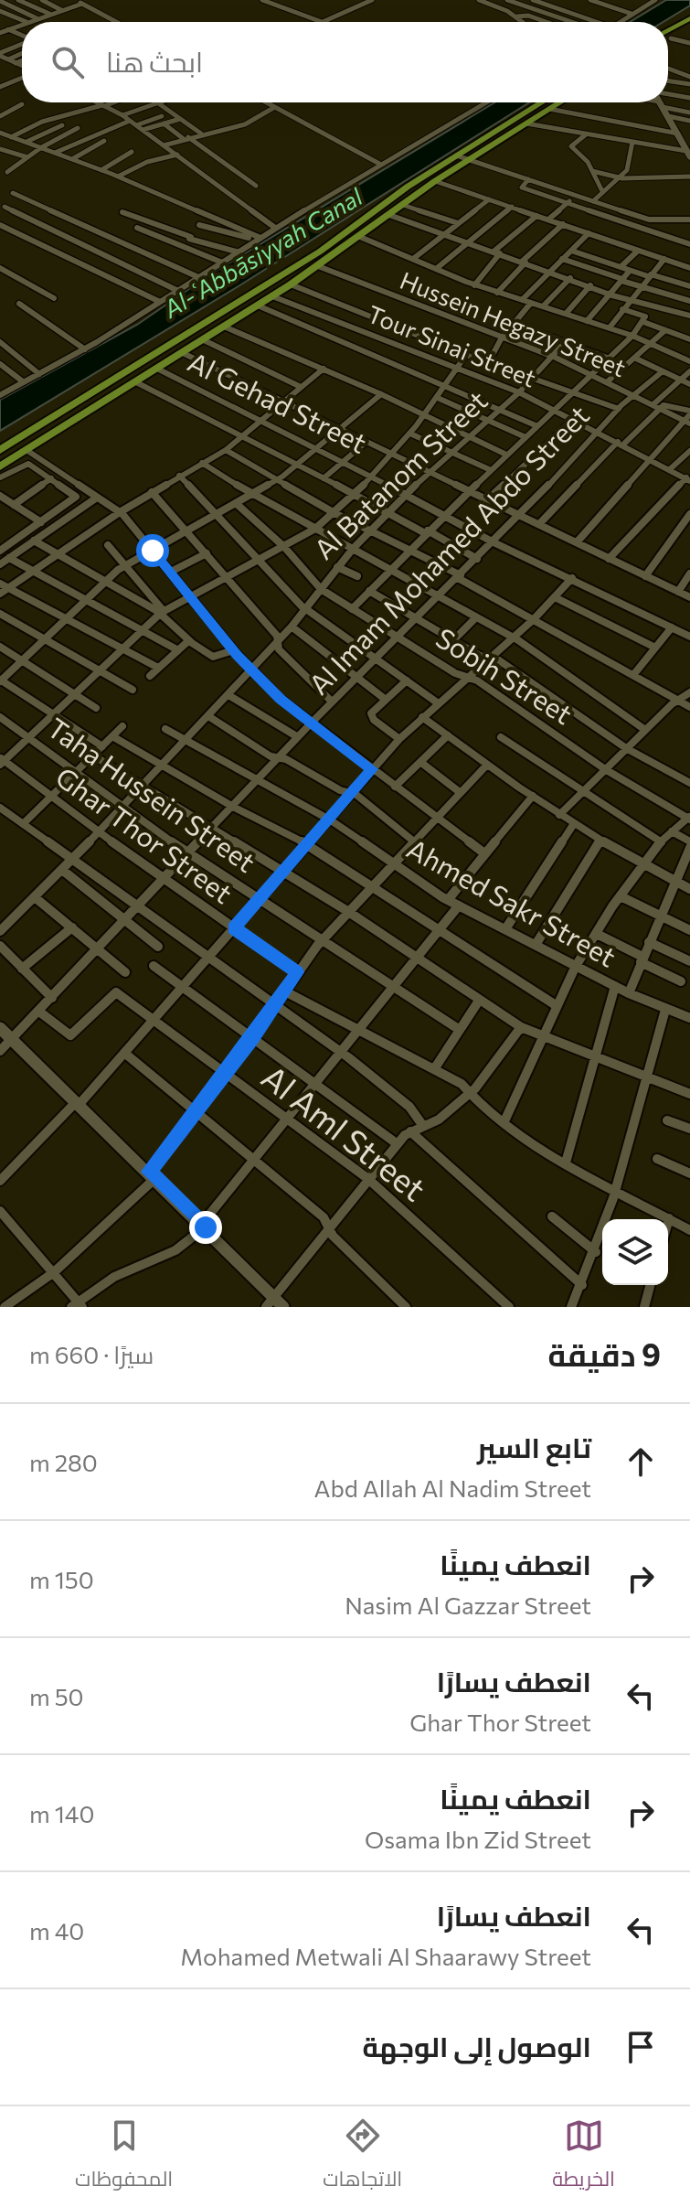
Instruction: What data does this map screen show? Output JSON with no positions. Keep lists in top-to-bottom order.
{
  "streets": {
    "street": [
      "Hussein Hegazy Street",
      "Tour Sinai Street",
      "Al Gehad Street",
      "Al Batanom Street",
      "Al Imam Mohamed Abdo Street",
      "Sobih Street",
      "Taha Hussein Street",
      "Ghar Thor Street",
      "Ahmed Sakr Street",
      "Al Aml Street"
    ]
  },
  "crossings": [
    ["Hussein Hegazy Street", "Al Batanom Street"],
    ["Hussein Hegazy Street", "Al Imam Mohamed Abdo Street"],
    ["Tour Sinai Street", "Al Batanom Street"],
    ["Tour Sinai Street", "Al Imam Mohamed Abdo Street"],
    ["Al Gehad Street", "Al Batanom Street"],
    ["Al Gehad Street", "Al Imam Mohamed Abdo Street"],
    ["Al Batanom Street", "Sobih Street"],
    ["Al Batanom Street", "Taha Hussein Street"],
    ["Al Batanom Street", "Ghar Thor Street"],
    ["Al Batanom Street", "Ahmed Sakr Street"],
    ["Al Imam Mohamed Abdo Street", "Sobih Street"],
    ["Al Imam Mohamed Abdo Street", "Taha Hussein Street"],
    ["Al Imam Mohamed Abdo Street", "Ghar Thor Street"],
    ["Al Imam Mohamed Abdo Street", "Ahmed Sakr Street"],
    ["Al Imam Mohamed Abdo Street", "Al Aml Street"]
  ],
  "water": ["Al-ʿAbbāsiyyah Canal"],
  "page": {
    "search": "ابحث هنا",
    "heading": ["9 دقيقة", "سيرًا · 660 m"],
    "list": [
      ["تابع السير", "Abd Allah Al Nadim Street", "280 m"],
      ["انعطف يمينًا", "Nasim Al Gazzar Street", "150 m"],
      ["انعطف يسارًا", "Ghar Thor Street", "50 m"],
      ["انعطف يمينًا", "Osama Ibn Zid Street", "140 m"],
      ["انعطف يسارًا", "Mohamed Metwali Al Shaarawy Street", "40 m"],
      "الوصول إلى الوجهة"
    ],
    "nav": ["الخريطة", "الاتجاهات", "المحفوظات"]
  }
}
